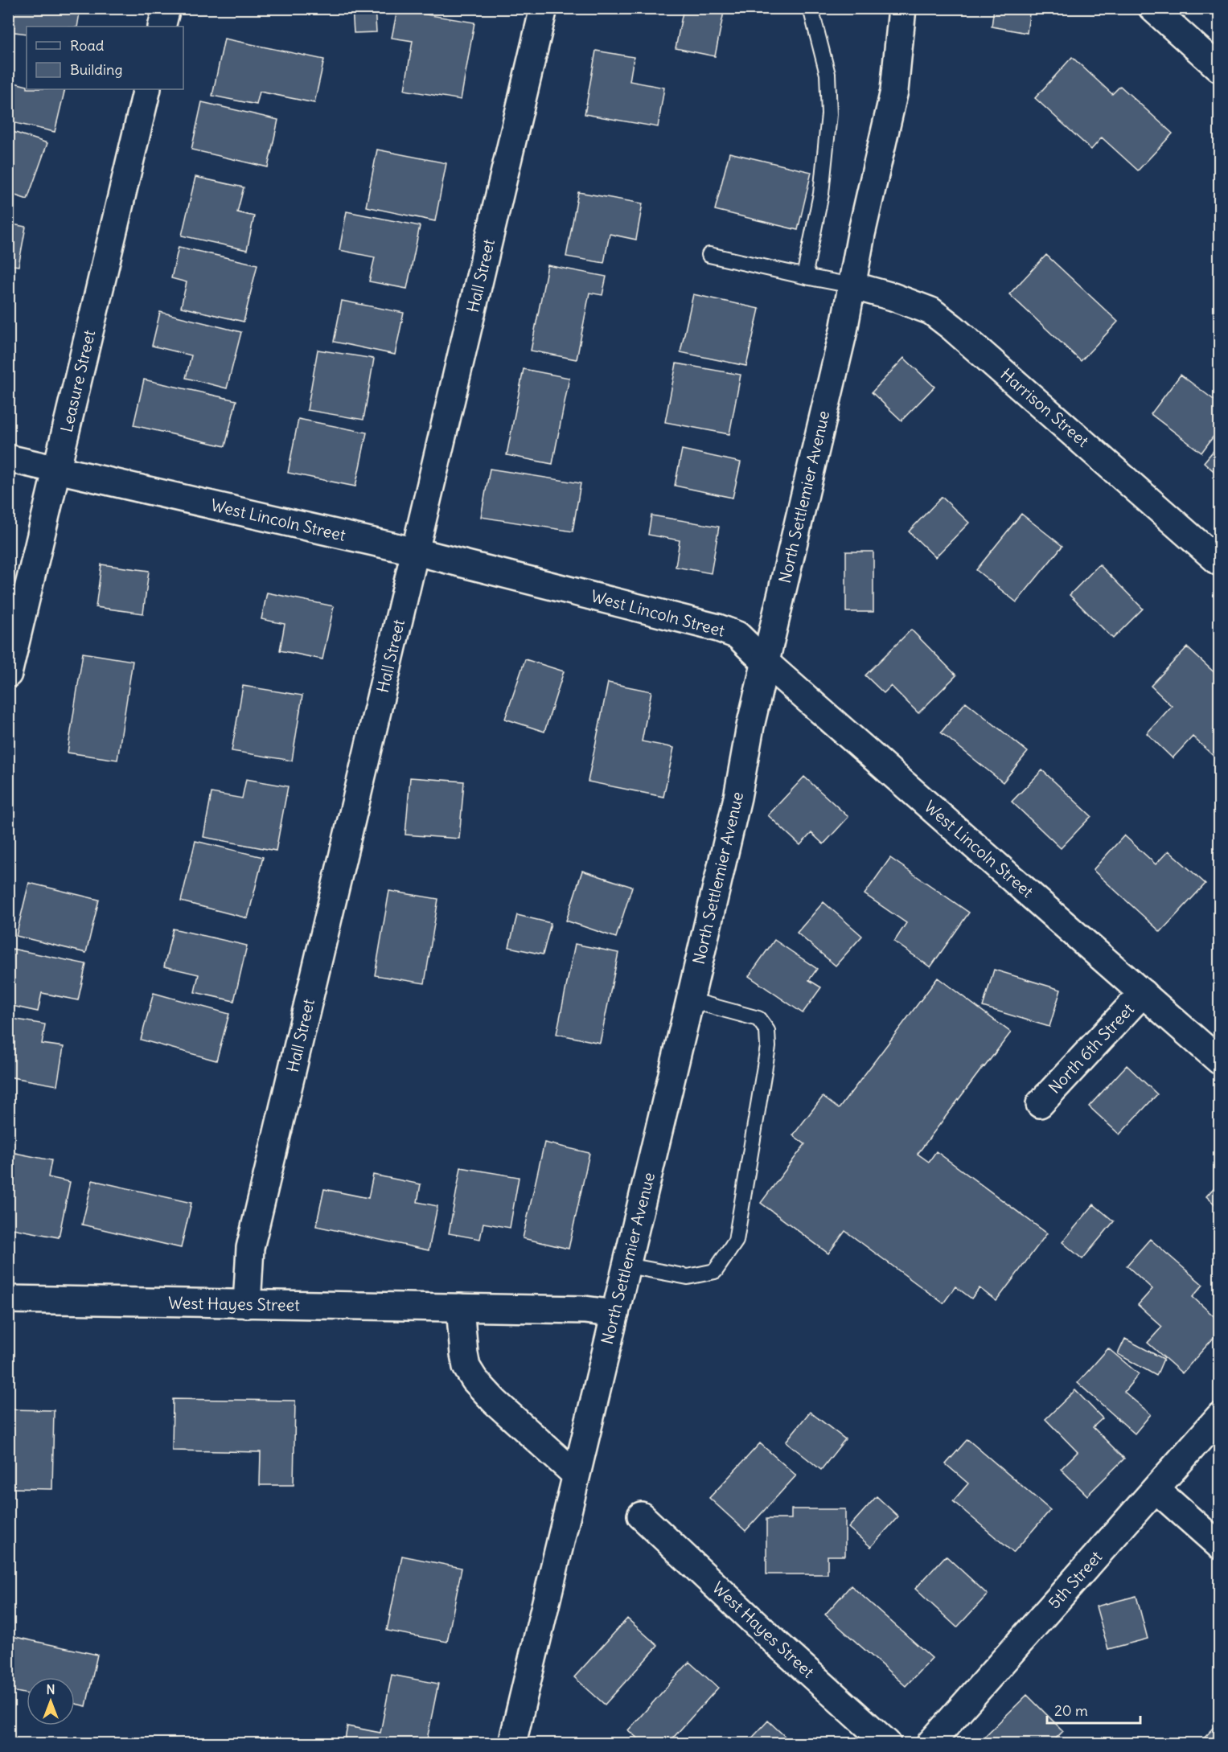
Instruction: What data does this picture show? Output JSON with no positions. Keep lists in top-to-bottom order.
{
  "streets": {
    "street": [
      "Hall Street",
      "Leasure Street",
      "Harrison Street",
      "North Settlemier Avenue",
      "West Lincoln Street",
      "North 6th Street",
      "West Hayes Street",
      "5th Street"
    ]
  },
  "crossings": [
    ["Hall Street", "West Lincoln Street"],
    ["Hall Street", "West Hayes Street"],
    ["Leasure Street", "West Lincoln Street"],
    ["Harrison Street", "North Settlemier Avenue"],
    ["North Settlemier Avenue", "West Lincoln Street"],
    ["North Settlemier Avenue", "West Hayes Street"],
    ["West Lincoln Street", "North 6th Street"]
  ],
  "legend": ["Road", "Building"],
  "scale_bar": "20 m",
  "north": "top"
}
